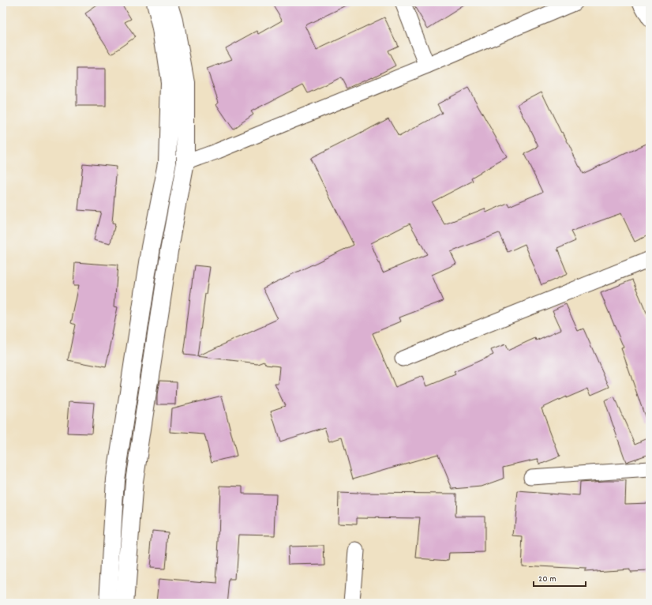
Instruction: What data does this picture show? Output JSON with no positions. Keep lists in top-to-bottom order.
{
  "scale_bar": "20 m"
}
